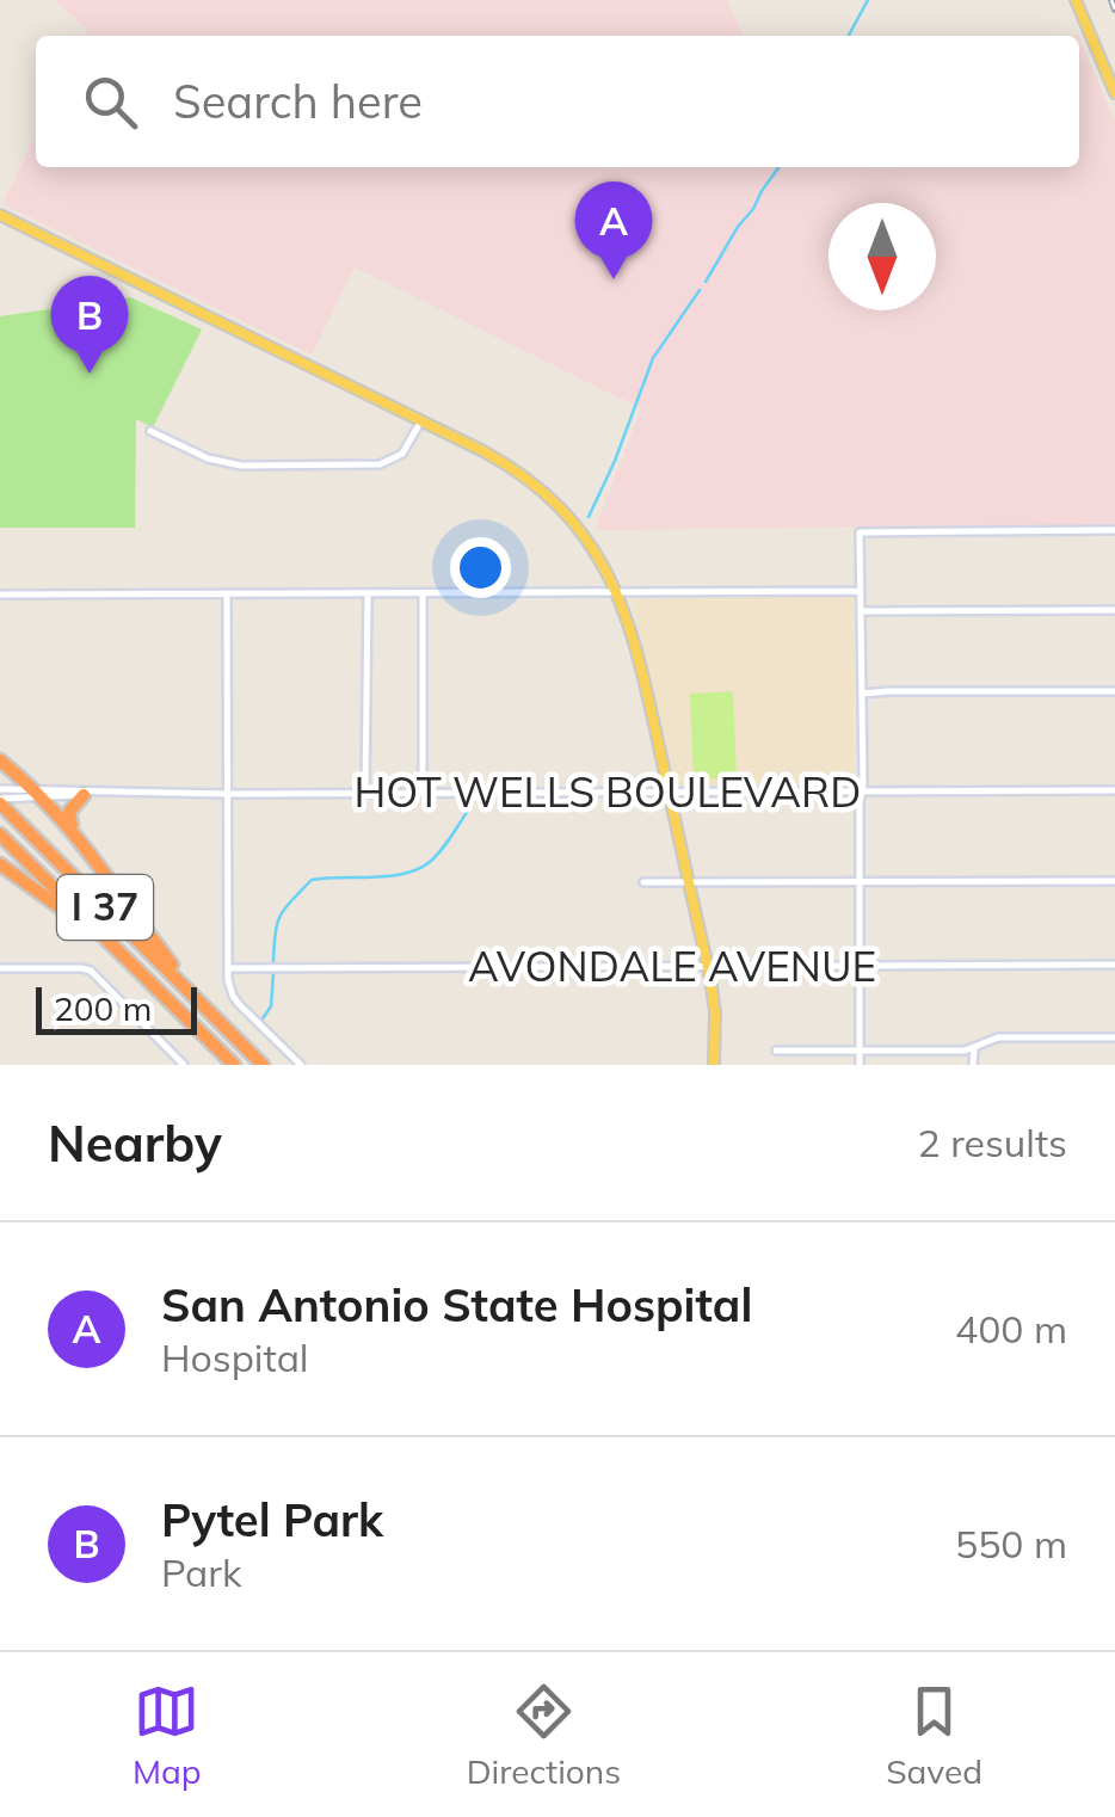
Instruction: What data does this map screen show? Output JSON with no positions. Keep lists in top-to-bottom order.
{
  "streets": {
    "highway": ["I 37"],
    "street": ["HOT WELLS BOULEVARD", "AVONDALE AVENUE"]
  },
  "crossings": [
    ["HOT WELLS BOULEVARD", "I 37"]
  ],
  "scale_bar": "200 m",
  "north": "bottom",
  "page": {
    "search": "Search here",
    "pins": ["A", "B"],
    "scale": "200 m",
    "heading": ["Nearby", "2 results"],
    "list": [
      {
        "mark": "A",
        "name": "San Antonio State Hospital",
        "note": "Hospital",
        "value": "400 m"
      },
      {
        "mark": "B",
        "name": "Pytel Park",
        "note": "Park",
        "value": "550 m"
      }
    ],
    "nav": ["Map", "Directions", "Saved"]
  }
}
